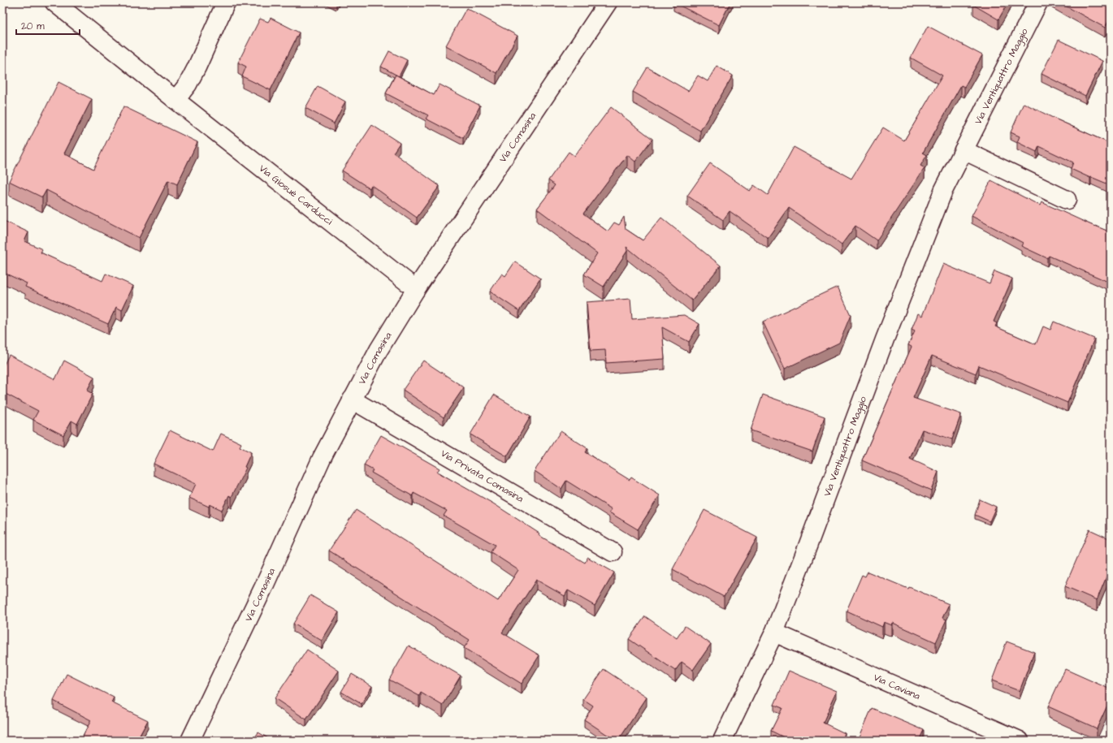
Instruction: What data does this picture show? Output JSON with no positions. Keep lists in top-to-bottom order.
{
  "streets": {
    "street": [
      "Via Ventiquattro Maggio",
      "Via Comasina",
      "Via Giosuè Carducci",
      "Via Privata Comasina",
      "Via Caviana"
    ]
  },
  "crossings": [
    ["Via Ventiquattro Maggio", "Via Caviana"],
    ["Via Comasina", "Via Giosuè Carducci"],
    ["Via Comasina", "Via Privata Comasina"]
  ],
  "scale_bar": "20 m"
}
